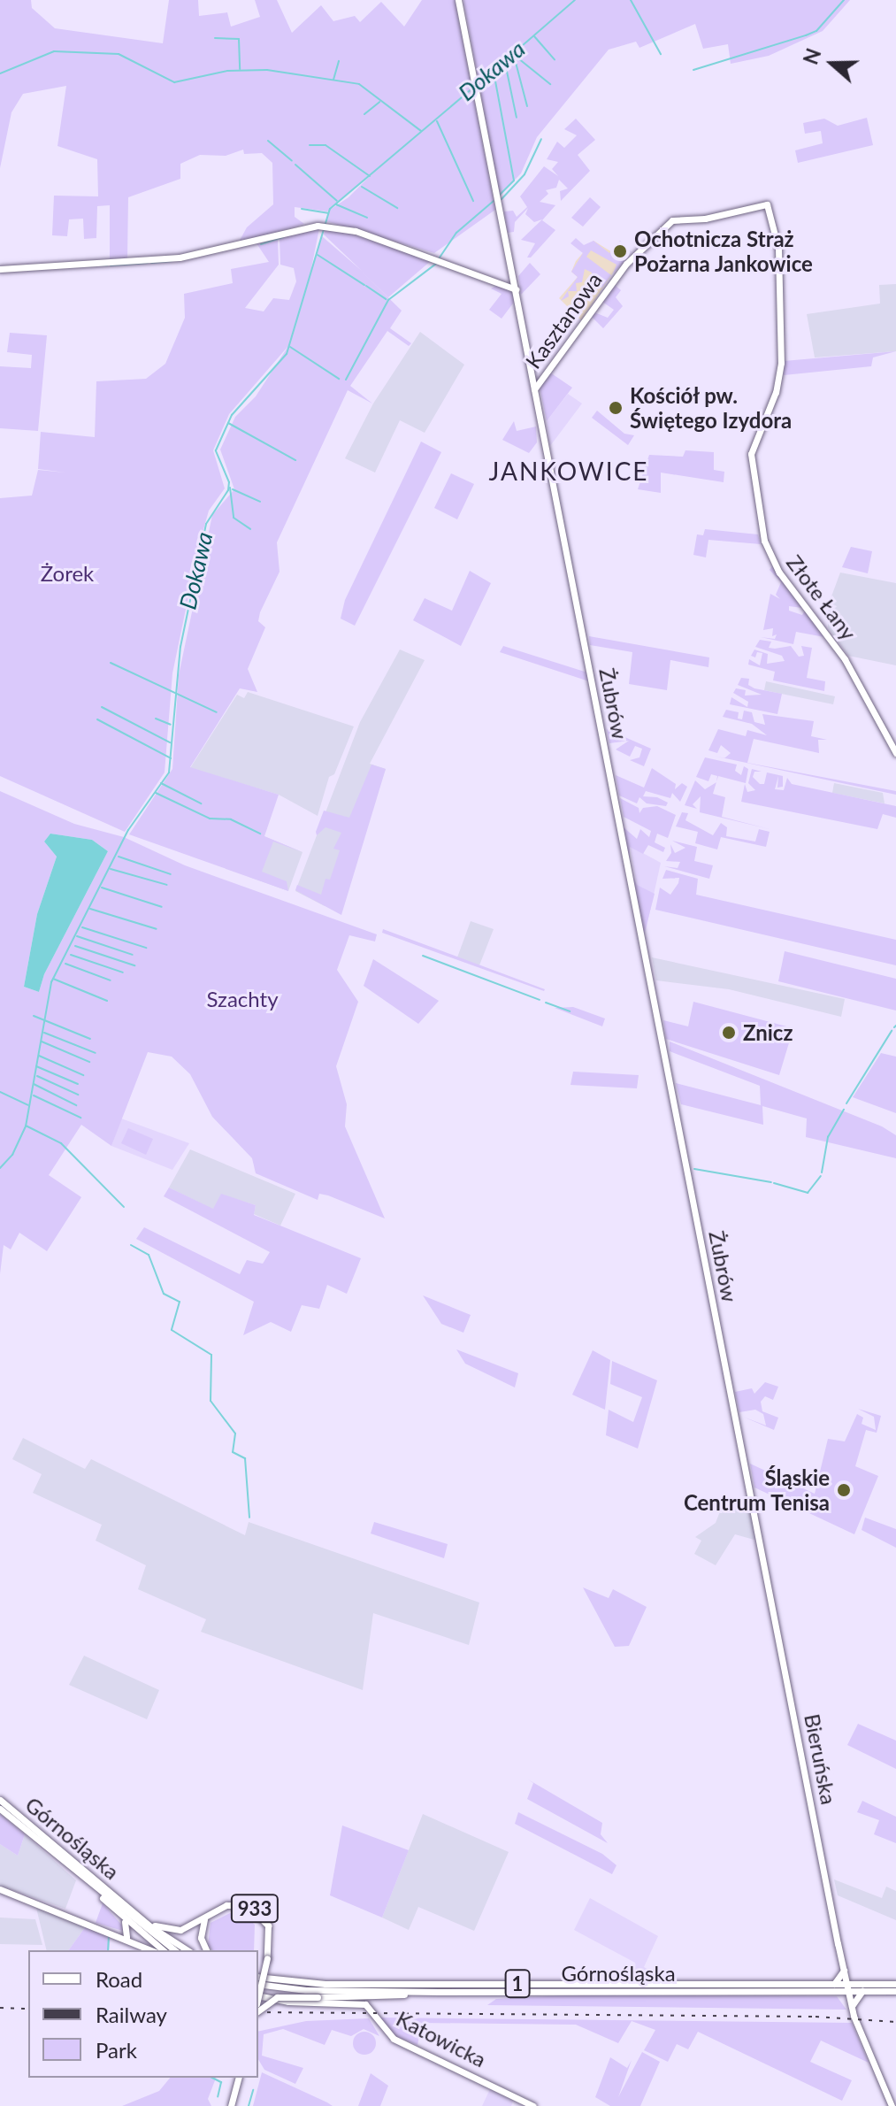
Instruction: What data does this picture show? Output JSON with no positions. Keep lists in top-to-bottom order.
{
  "streets": {
    "main road": [
      "Kasztanowa",
      "Złote Łany",
      "Żubrów",
      "Bieruńska",
      "Górnośląska",
      "933",
      "1",
      "Katowicka"
    ]
  },
  "crossings": [
    ["Kasztanowa", "Złote Łany"],
    ["Kasztanowa", "Żubrów"],
    ["Żubrów", "Bieruńska"],
    ["Bieruńska", "Górnośląska"]
  ],
  "districts": ["JANKOWICE"],
  "water": ["Dokawa"],
  "parks": ["Żorek", "Szachty"],
  "places": [
    "Ochotnicza Straż Pożarna Jankowice",
    "Kościół pw. Świętego Izydora",
    "Znicz",
    "Śląskie Centrum Tenisa"
  ],
  "legend": ["Road", "Railway", "Park"],
  "north": "left"
}
